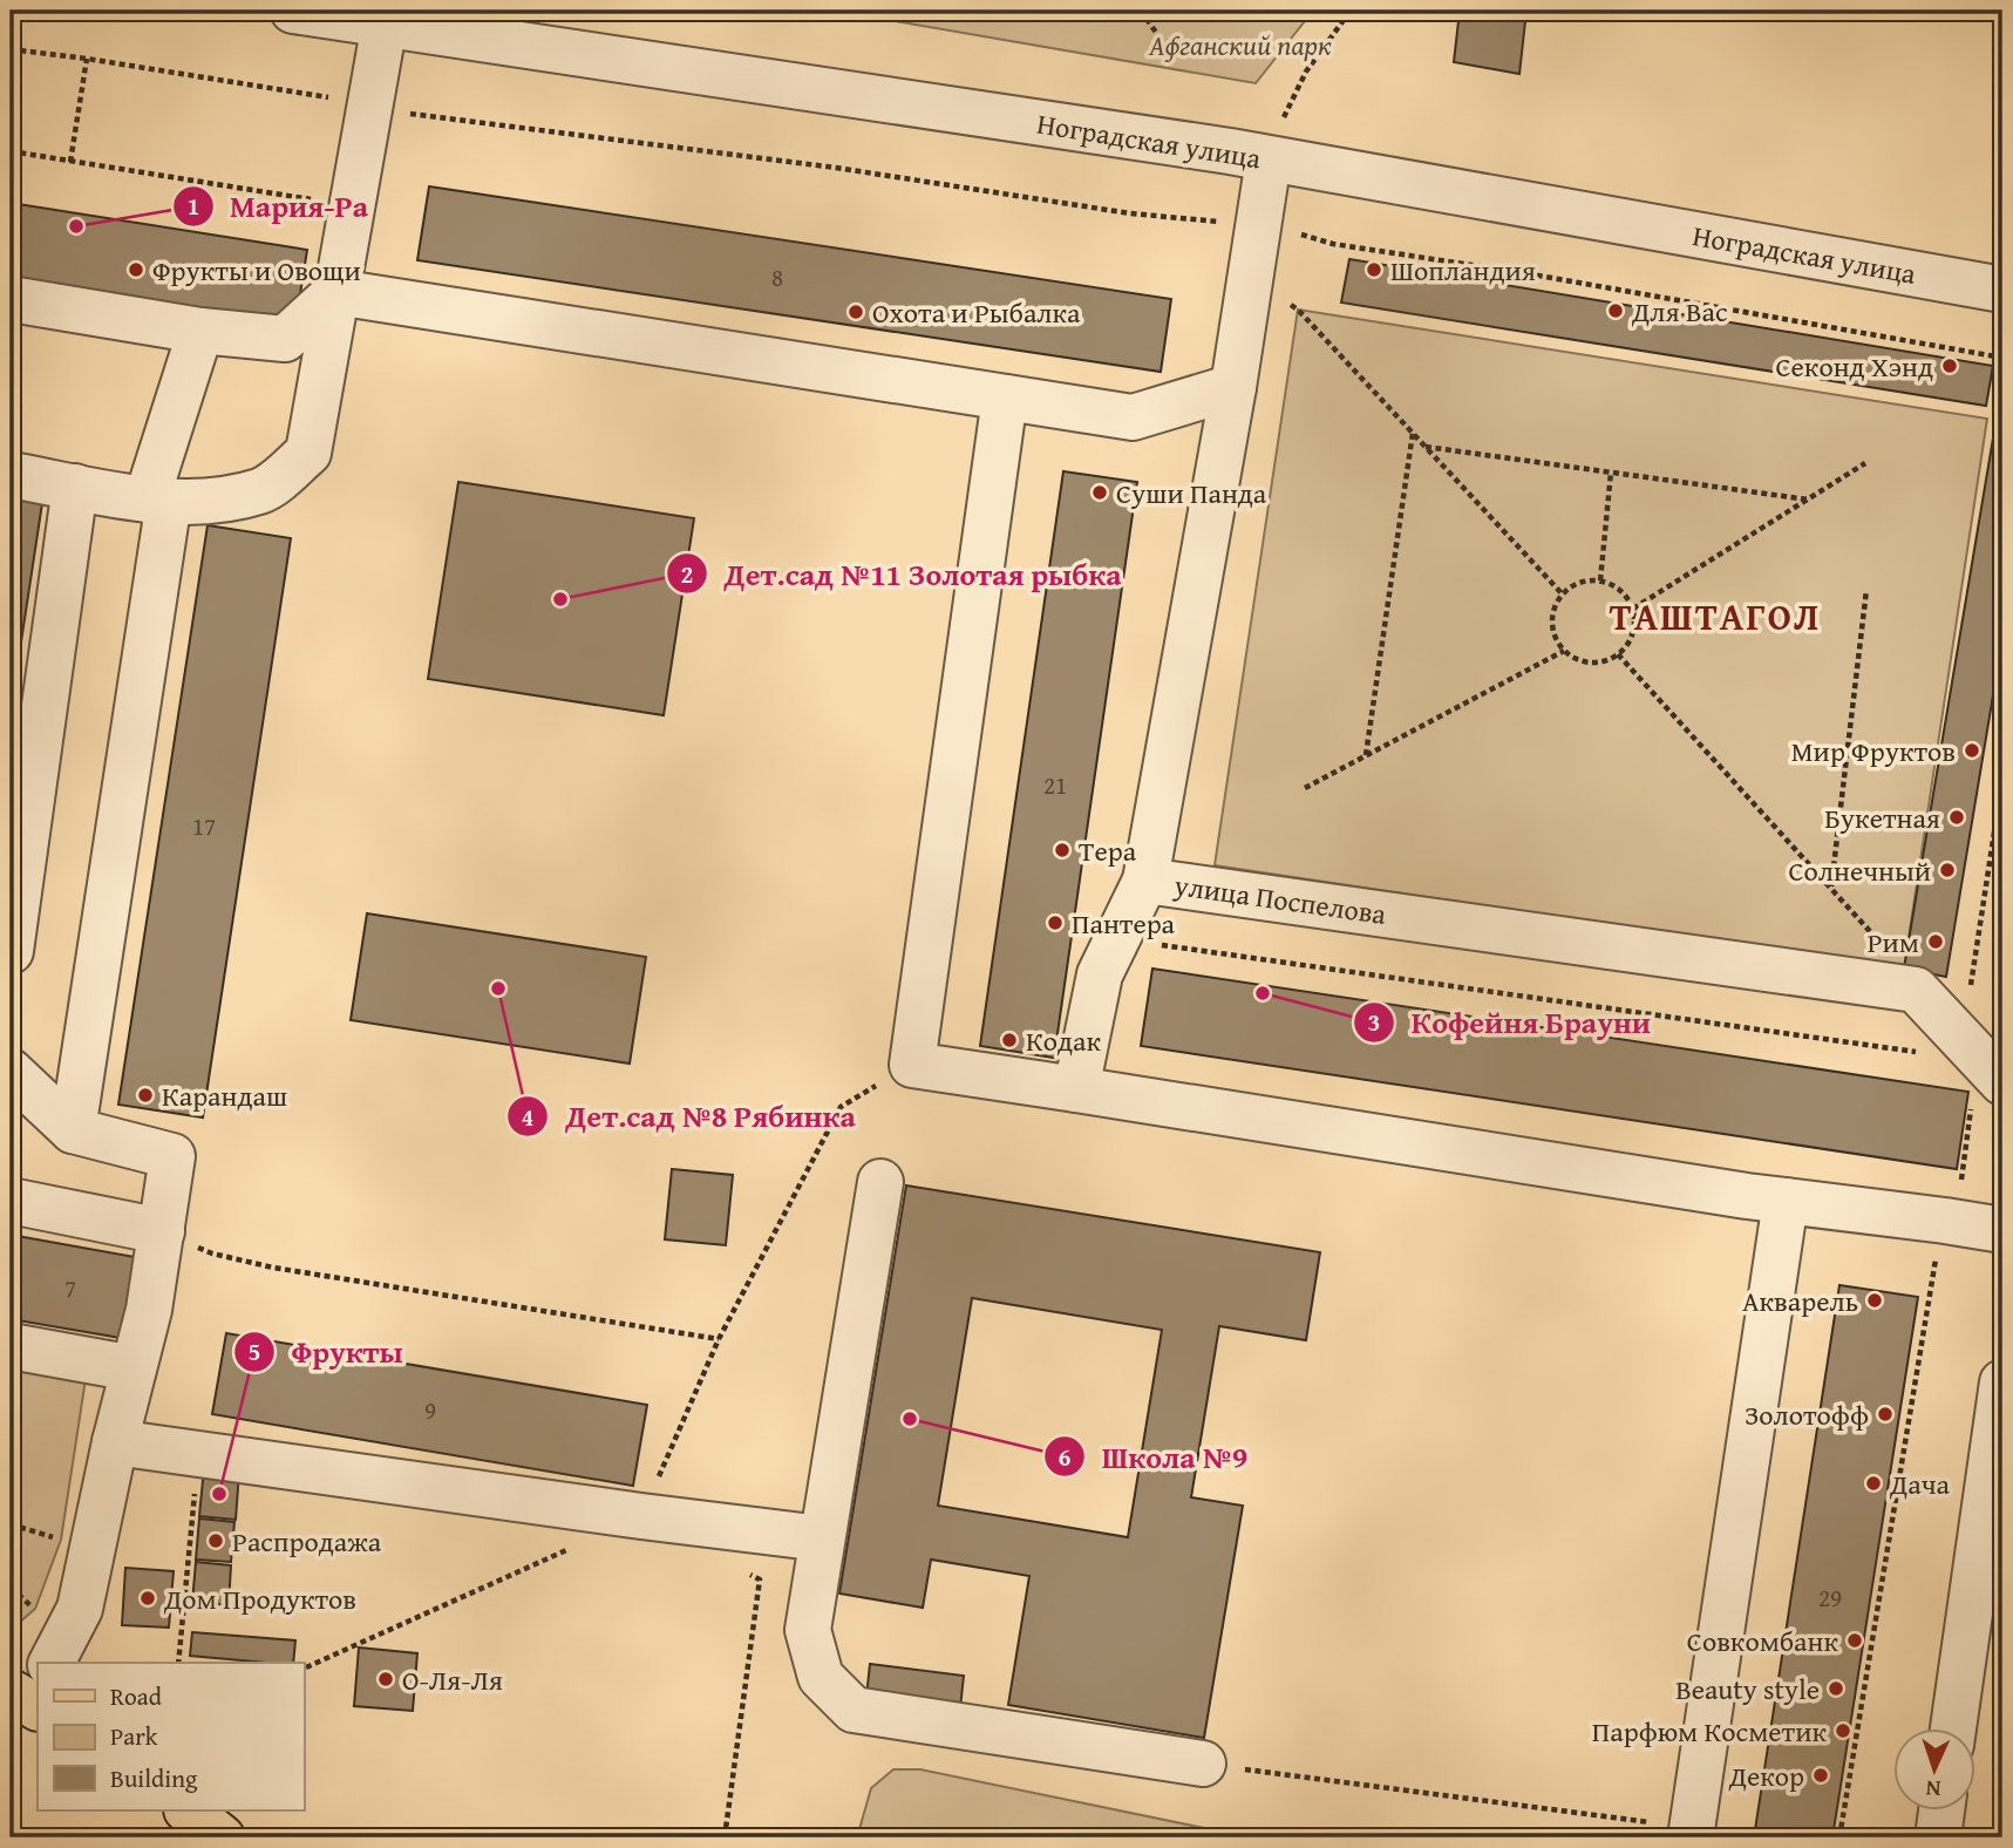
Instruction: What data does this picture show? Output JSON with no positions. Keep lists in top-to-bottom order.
{
  "streets": {
    "street": ["Ноградская улица", "улица Поспелова"]
  },
  "crossings": [
    ["Ноградская улица", "улица Поспелова"]
  ],
  "districts": ["ТАШТАГОЛ"],
  "parks": ["Афганский парк"],
  "places": [
    "Мария-Ра",
    "Фрукты и Овощи",
    "Шопландия",
    "Для Вас",
    "Охота и Рыбалка",
    "Секонд Хэнд",
    "Суши Панда",
    "Дет.сад №11 Золотая рыбка",
    "Мир Фруктов",
    "Букетная",
    "Тера",
    "Солнечный",
    "Пантера",
    "Рим",
    "Дет.сад №8 Рябинка",
    "Кофейня Брауни",
    "Кодак",
    "Карандаш",
    "Акварель",
    "Золотофф",
    "Школа №9",
    "Дача",
    "Фрукты",
    "Распродажа",
    "Дом Продуктов",
    "Совкомбанк",
    "О-Ля-Ля",
    "Beauty style",
    "Парфюм Косметик",
    "Декор"
  ],
  "house_numbers": [
    "8",
    "21",
    "17",
    "7",
    "9",
    "29"
  ],
  "legend": ["Road", "Park", "Building"],
  "north": "bottom"
}
